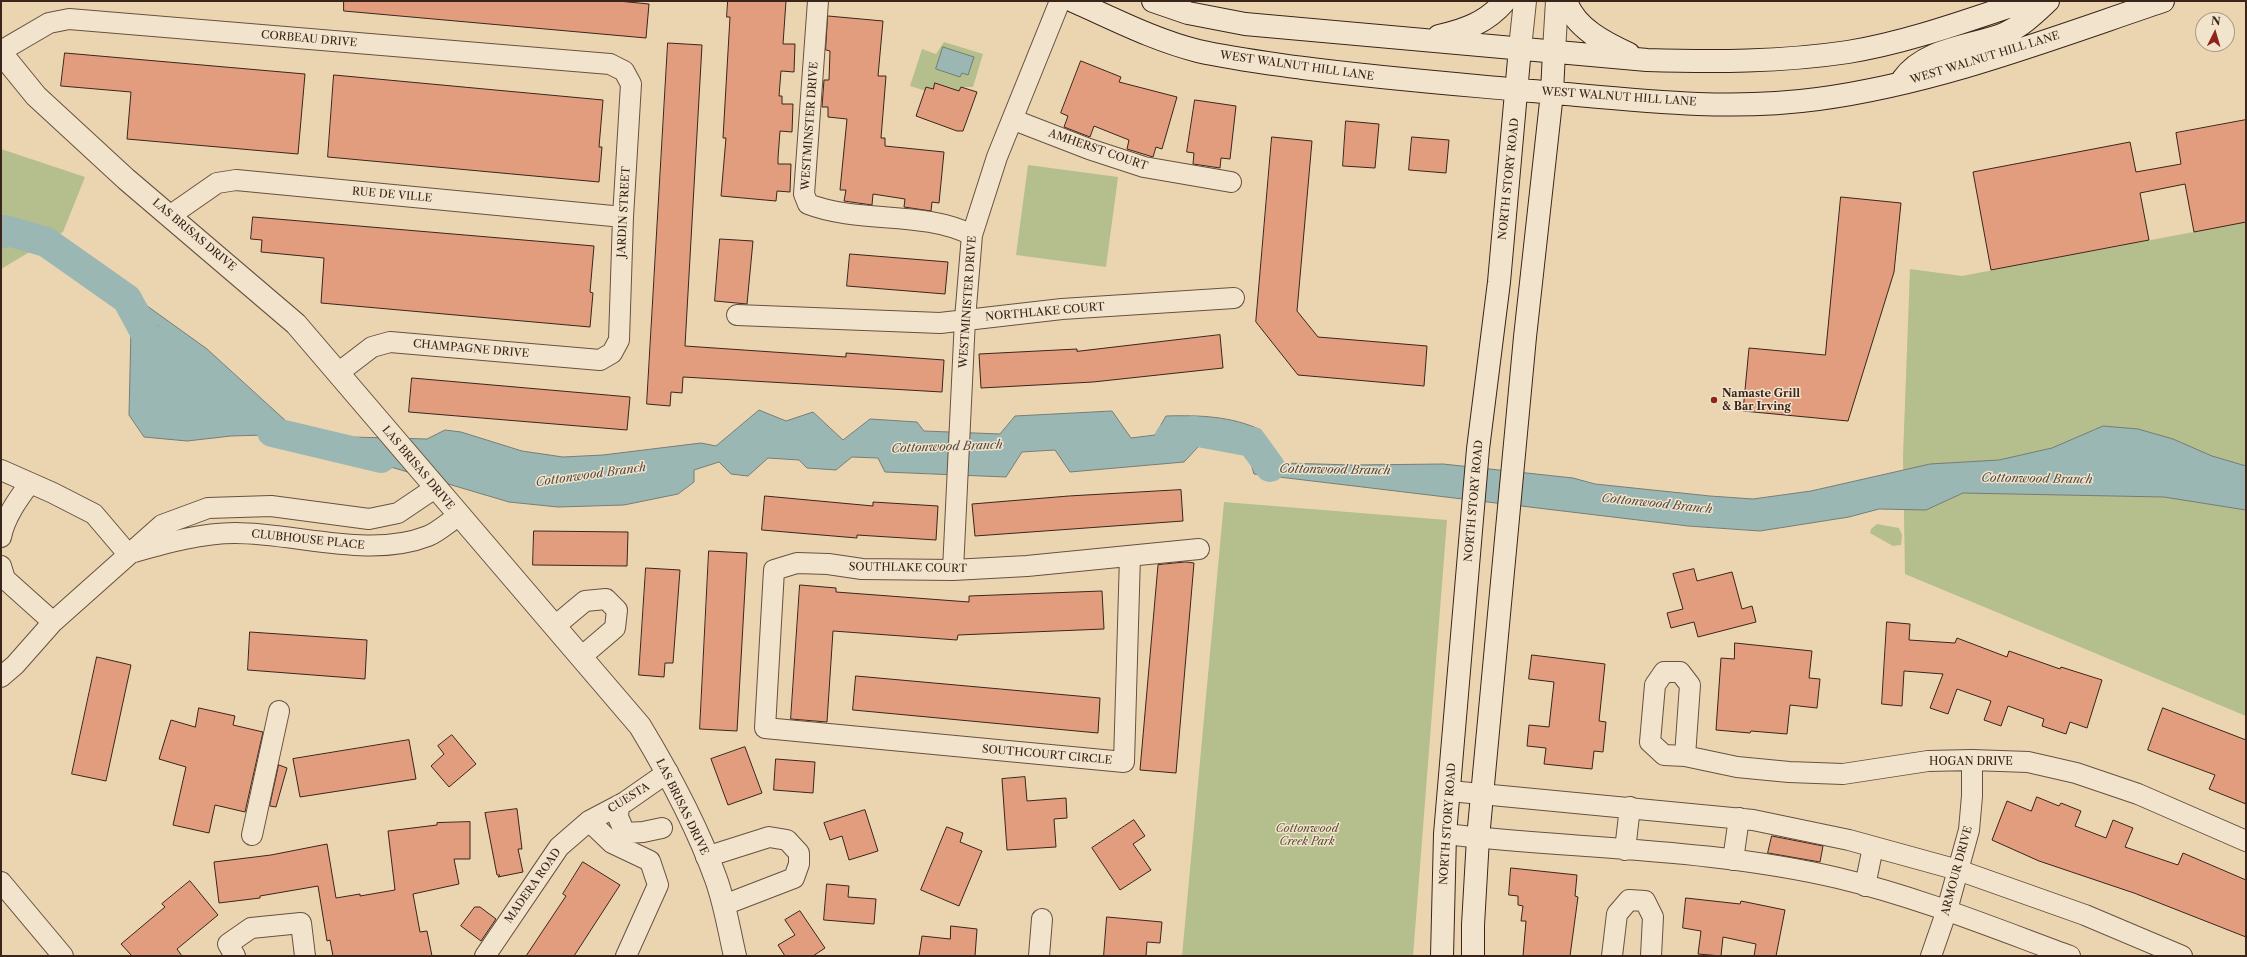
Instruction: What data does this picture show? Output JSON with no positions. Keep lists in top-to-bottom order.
{
  "streets": {
    "main road": ["WEST WALNUT HILL LANE", "NORTH STORY ROAD", "LAS BRISAS DRIVE"],
    "street": [
      "CORBEAU DRIVE",
      "WESTMINSTER DRIVE",
      "AMHERST COURT",
      "RUE DE VILLE",
      "JARDIN STREET",
      "WESTMINISTER DRIVE",
      "NORTHLAKE COURT",
      "CHAMPAGNE DRIVE",
      "CLUBHOUSE PLACE",
      "SOUTHLAKE COURT",
      "SOUTHCOURT CIRCLE",
      "HOGAN DRIVE",
      "CUESTA",
      "ARMOUR DRIVE",
      "MADERA ROAD"
    ]
  },
  "crossings": [
    ["CORBEAU DRIVE", "JARDIN STREET"],
    ["CORBEAU DRIVE", "LAS BRISAS DRIVE"],
    ["WEST WALNUT HILL LANE", "NORTH STORY ROAD"],
    ["WESTMINSTER DRIVE", "WESTMINISTER DRIVE"],
    ["AMHERST COURT", "WESTMINISTER DRIVE"],
    ["RUE DE VILLE", "JARDIN STREET"],
    ["RUE DE VILLE", "LAS BRISAS DRIVE"],
    ["JARDIN STREET", "CHAMPAGNE DRIVE"],
    ["LAS BRISAS DRIVE", "CHAMPAGNE DRIVE"],
    ["LAS BRISAS DRIVE", "CLUBHOUSE PLACE"],
    ["LAS BRISAS DRIVE", "CUESTA"],
    ["WESTMINISTER DRIVE", "NORTHLAKE COURT"],
    ["WESTMINISTER DRIVE", "SOUTHLAKE COURT"],
    ["SOUTHLAKE COURT", "SOUTHCOURT CIRCLE"],
    ["HOGAN DRIVE", "ARMOUR DRIVE"],
    ["CUESTA", "MADERA ROAD"]
  ],
  "water": ["Cottonwood Branch"],
  "parks": ["Cottonwood Creek Park"],
  "places": ["Namaste Grill & Bar Irving"],
  "north": "top"
}
